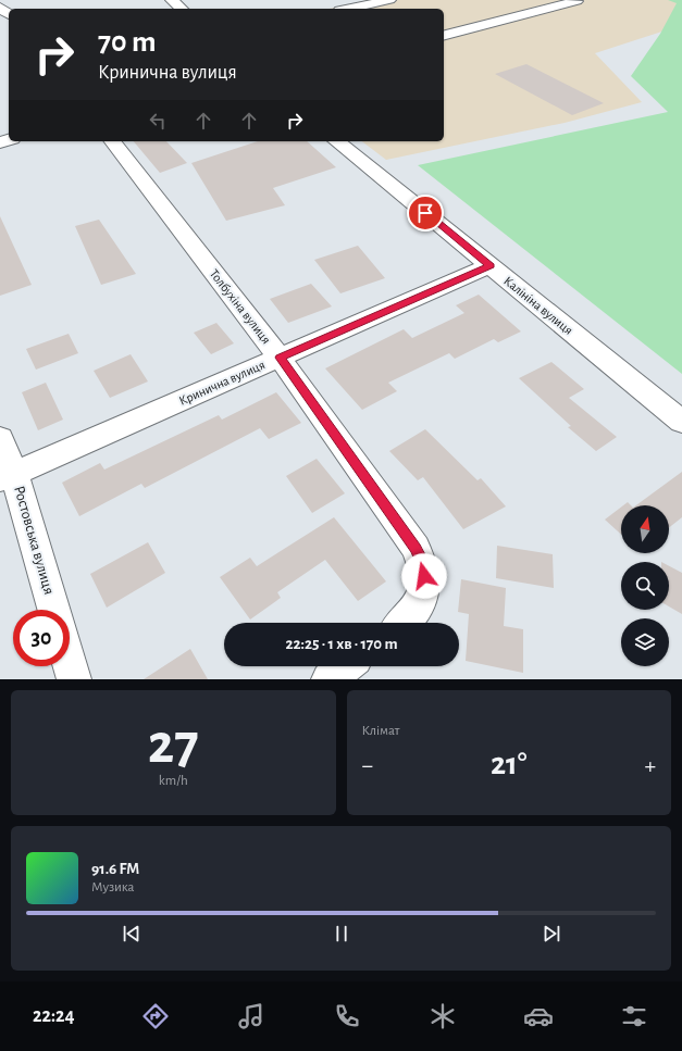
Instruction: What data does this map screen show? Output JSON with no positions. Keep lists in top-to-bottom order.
{
  "streets": {
    "street": [
      "Калініна вулиця",
      "Толбухіна вулиця",
      "Кринична вулиця",
      "Ростовська вулиця"
    ]
  },
  "crossings": [
    ["Калініна вулиця", "Кринична вулиця"],
    ["Толбухіна вулиця", "Кринична вулиця"],
    ["Кринична вулиця", "Ростовська вулиця"]
  ],
  "north": "top",
  "page": {
    "turn": ["70 m", "Кринична вулиця"],
    "limit": "30",
    "trip": "22:25 · 1 хв · 170 m",
    "tile": [
      ["27", "km/h"],
      "Клімат"
    ],
    "heat": ["−", "21°", "+"],
    "song": ["91.6 FM", "Музика"],
    "tabs": "22:24"
  }
}
